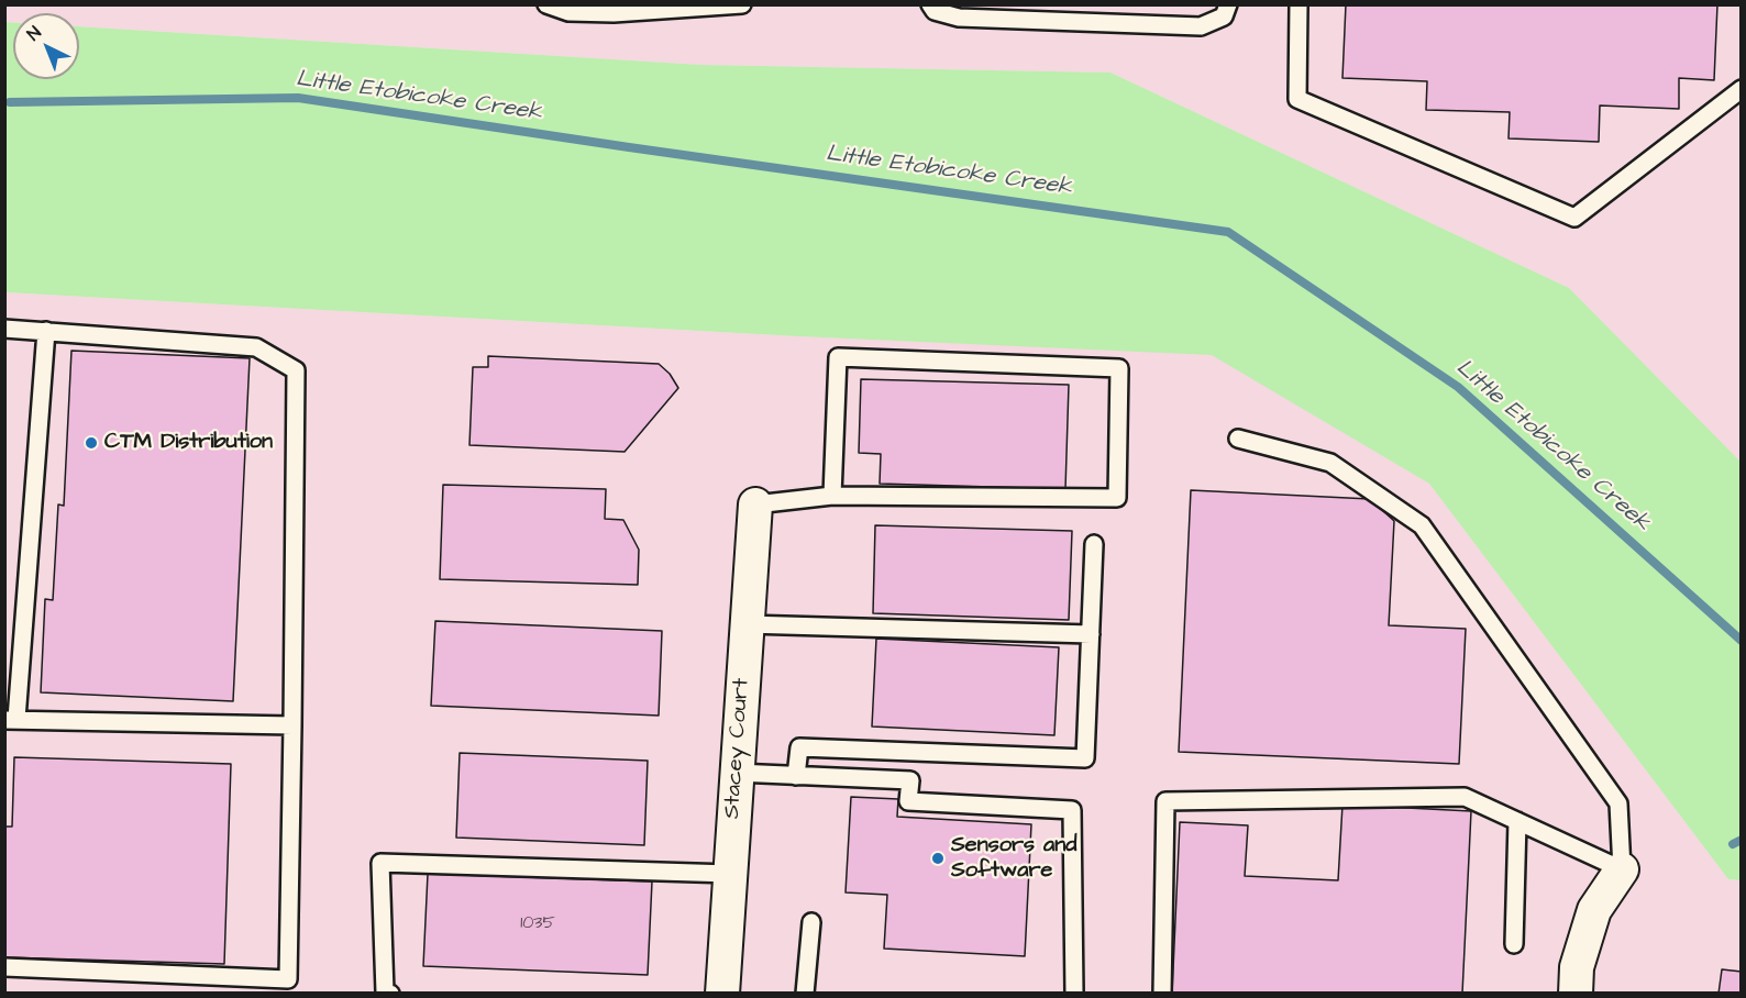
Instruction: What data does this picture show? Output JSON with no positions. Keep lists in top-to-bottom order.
{
  "streets": {
    "street": ["Stacey Court"]
  },
  "water": ["Little Etobicoke Creek"],
  "places": ["CTM Distribution", "Sensors and Software"],
  "house_numbers": ["1035"],
  "north": "top left"
}
